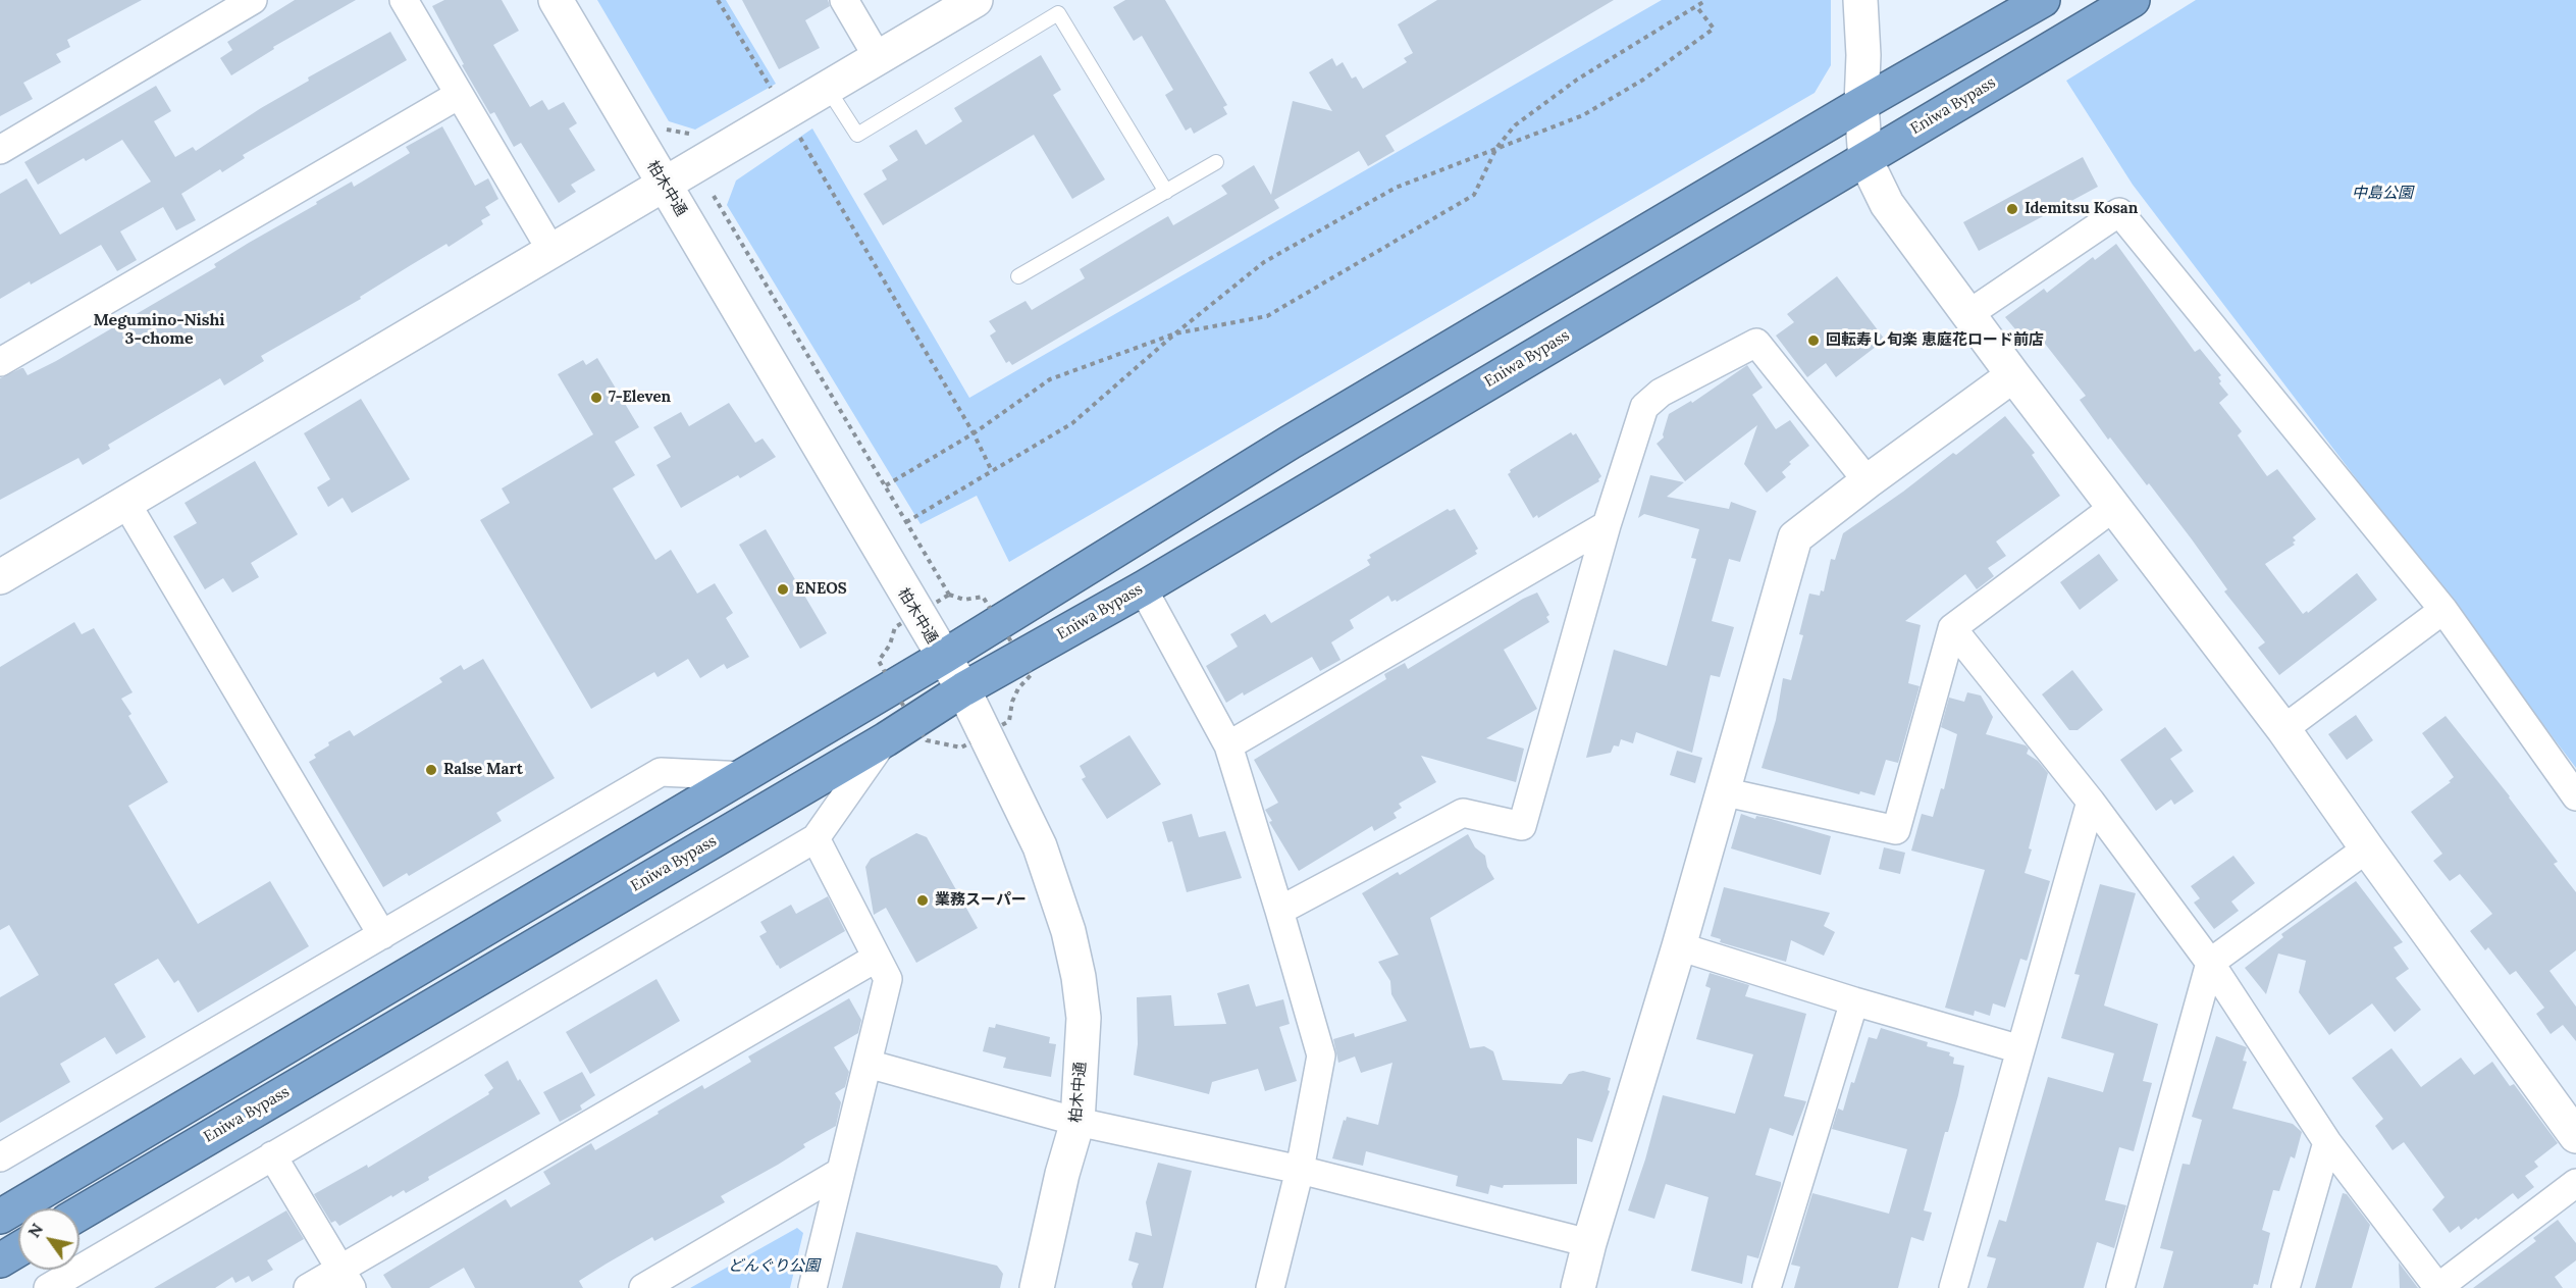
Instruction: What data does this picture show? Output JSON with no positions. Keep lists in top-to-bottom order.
{
  "streets": {
    "highway": ["Eniwa Bypass"],
    "street": ["柏木中通"]
  },
  "crossings": [
    ["Eniwa Bypass", "柏木中通"]
  ],
  "districts": ["Megumino-Nishi 3-chome"],
  "parks": ["中島公園", "どんぐり公園"],
  "places": [
    "Idemitsu Kosan",
    "回転寿し旬楽 恵庭花ロード前店",
    "7-Eleven",
    "ENEOS",
    "Ralse Mart",
    "業務スーパー"
  ],
  "north": "top left"
}
